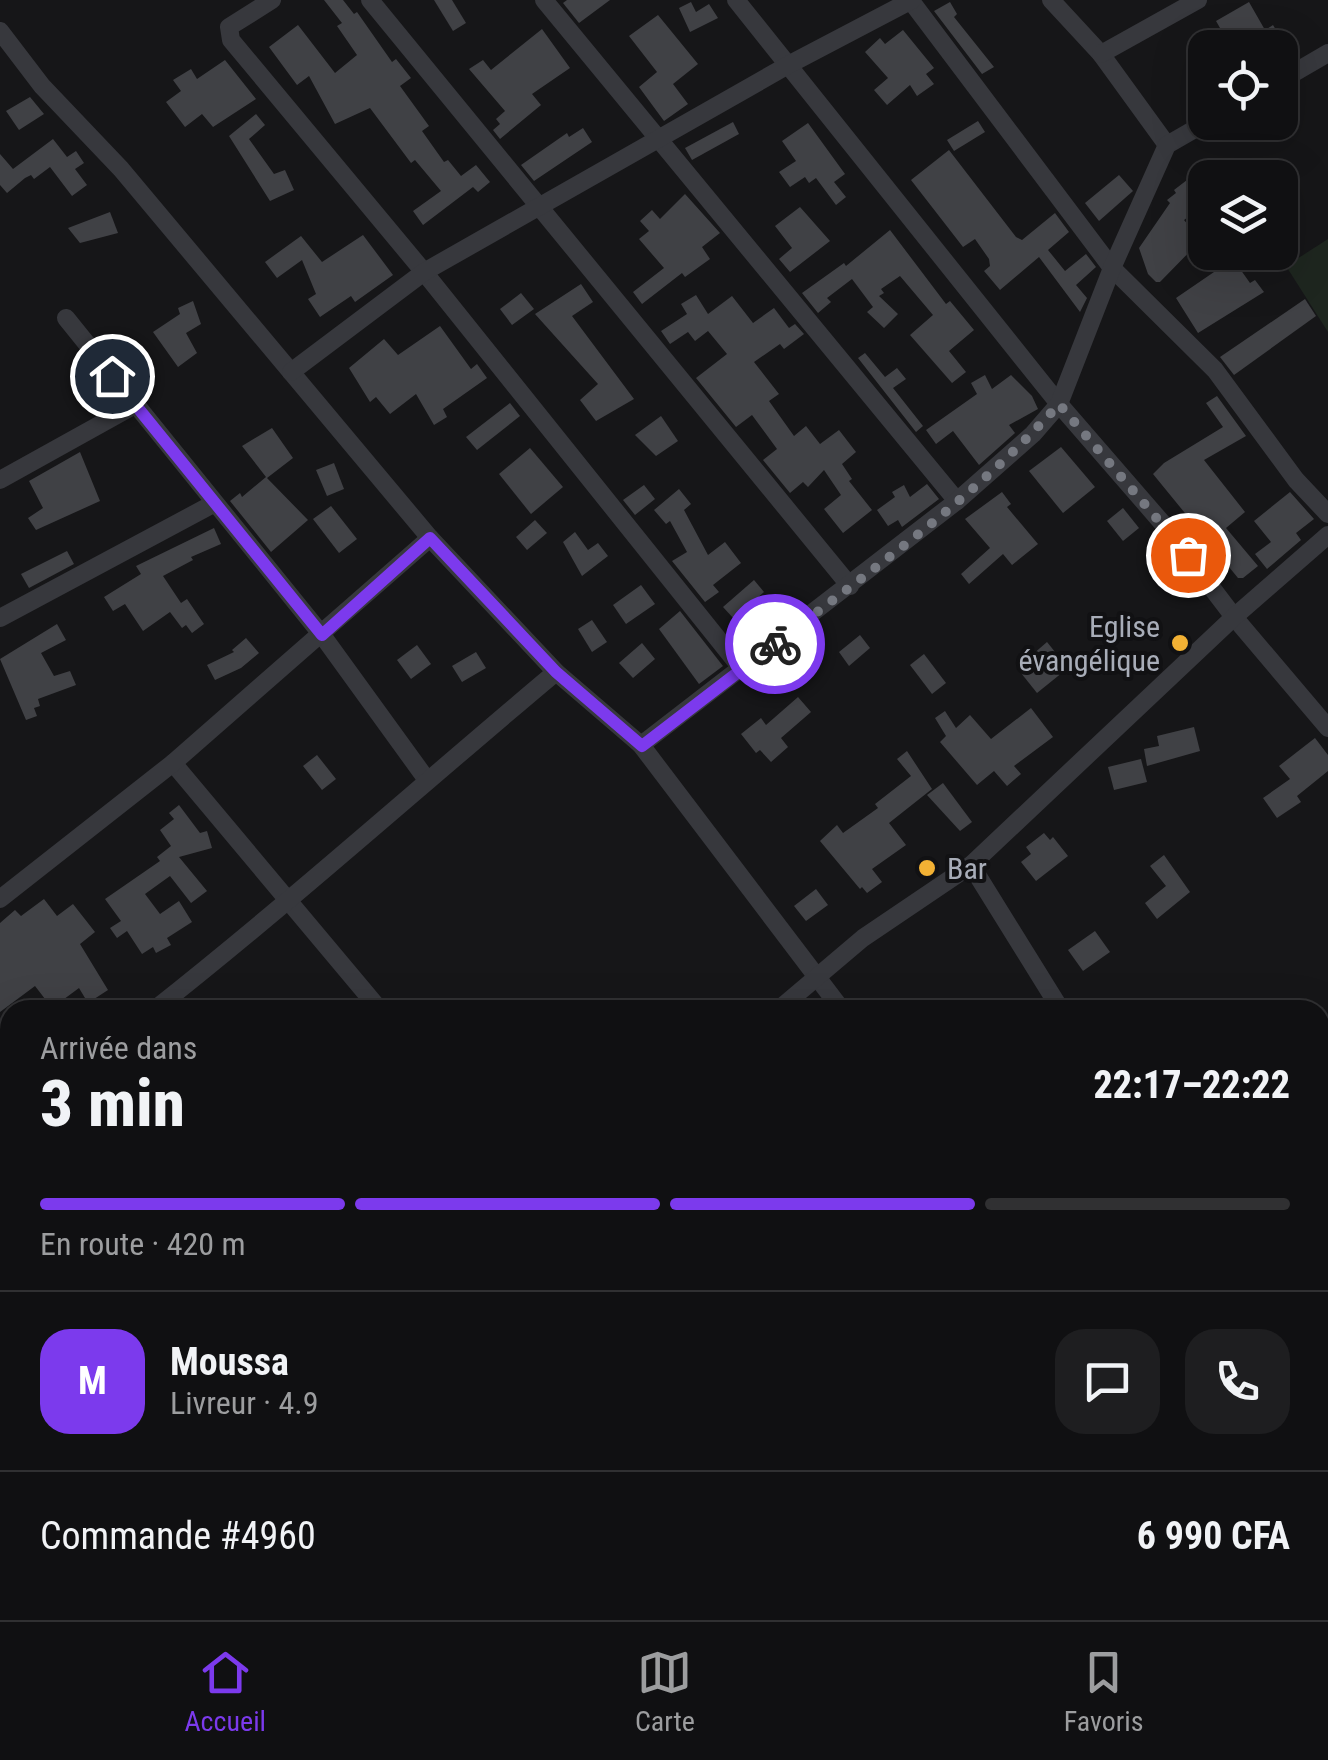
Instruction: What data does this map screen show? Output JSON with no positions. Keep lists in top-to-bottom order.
{
  "places": ["Eglise évangélique", "Bar"],
  "page": {
    "heading": ["3 min", "Arrivée dans", "22:17–22:22"],
    "panel": [
      "Moussa",
      "Livreur · 4.9",
      "Commande #4960",
      "6 990 CFA"
    ],
    "bar": "En route · 420 m",
    "round": "M",
    "tabs": ["Accueil", "Carte", "Favoris"]
  }
}
